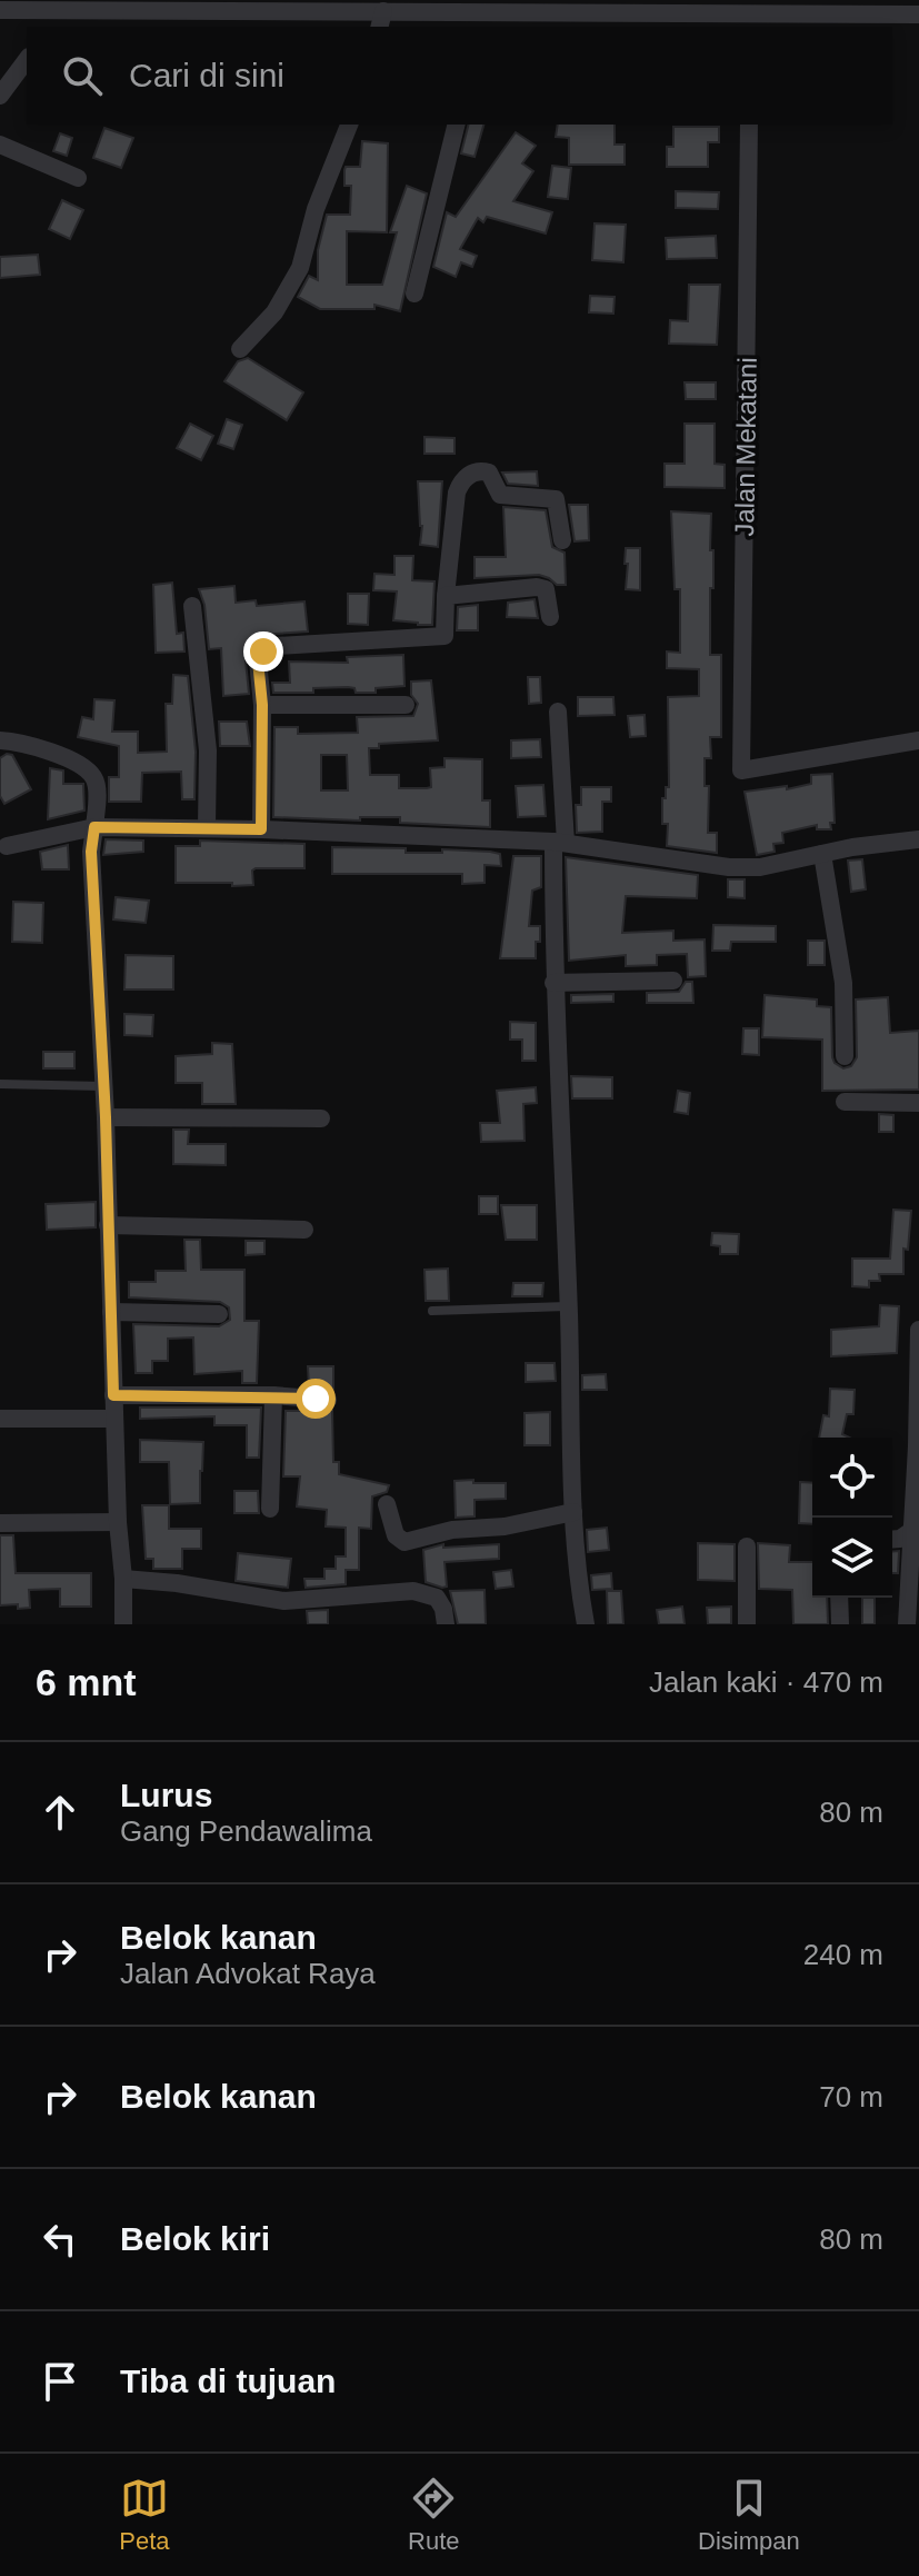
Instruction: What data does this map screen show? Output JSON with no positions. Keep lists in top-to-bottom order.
{
  "streets": {
    "street": ["Jalan Mekatani"]
  },
  "page": {
    "search": "Cari di sini",
    "heading": ["6 mnt", "Jalan kaki · 470 m"],
    "list": [
      ["Lurus", "Gang Pendawalima", "80 m"],
      ["Belok kanan", "Jalan Advokat Raya", "240 m"],
      ["Belok kanan", "70 m"],
      ["Belok kiri", "80 m"],
      "Tiba di tujuan"
    ],
    "nav": ["Peta", "Rute", "Disimpan"]
  }
}
